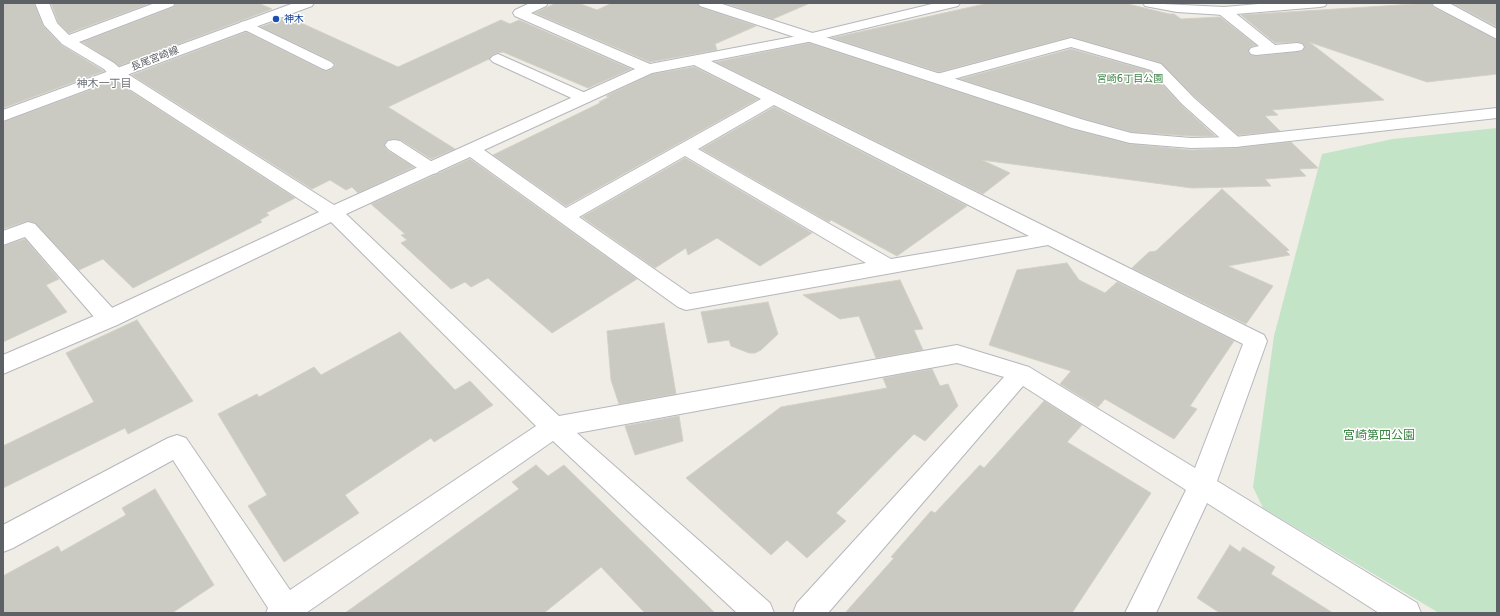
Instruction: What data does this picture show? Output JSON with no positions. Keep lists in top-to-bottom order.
{
  "streets": {
    "street": ["長尾宮崎線"]
  },
  "districts": ["神木一丁目"],
  "parks": ["宮崎6丁目公園", "宮崎第四公園"],
  "places": ["神木"]
}
